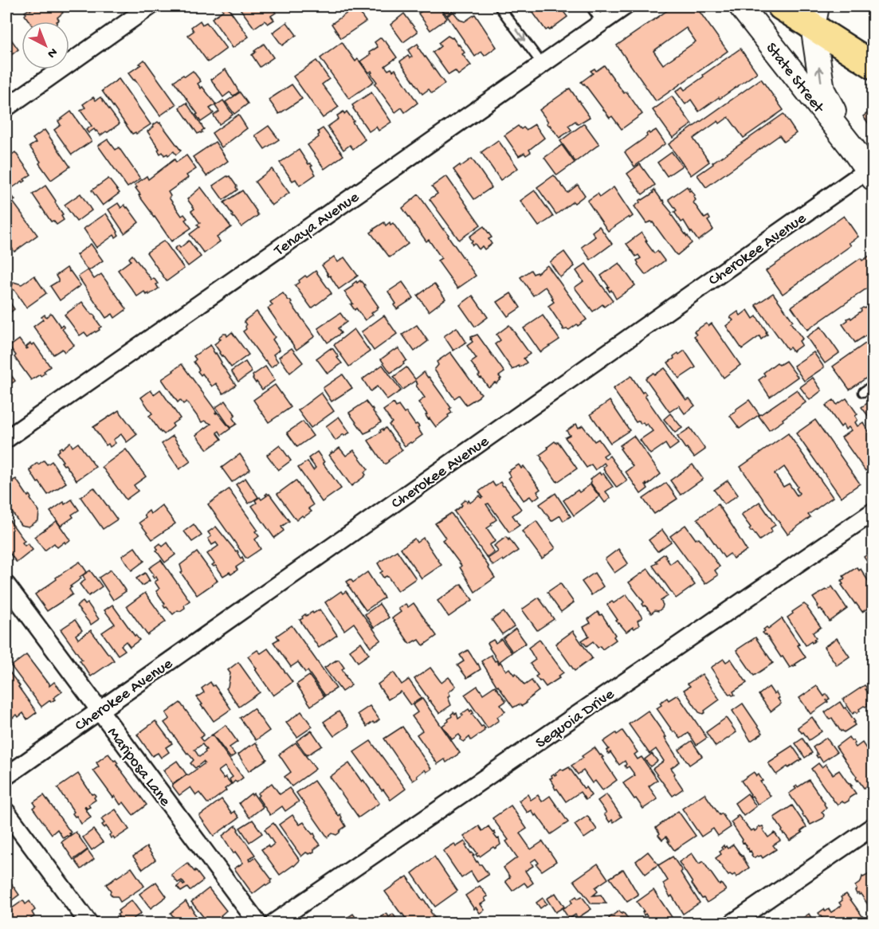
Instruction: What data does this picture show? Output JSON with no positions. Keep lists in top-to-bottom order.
{
  "streets": {
    "main road": ["State Street"],
    "street": [
      "Tenaya Avenue",
      "Cherokee Avenue",
      "Sequoia Drive",
      "Mariposa Lane"
    ]
  },
  "crossings": [
    ["State Street", "Cherokee Avenue"],
    ["Cherokee Avenue", "Mariposa Lane"]
  ],
  "north": "bottom right"
}
